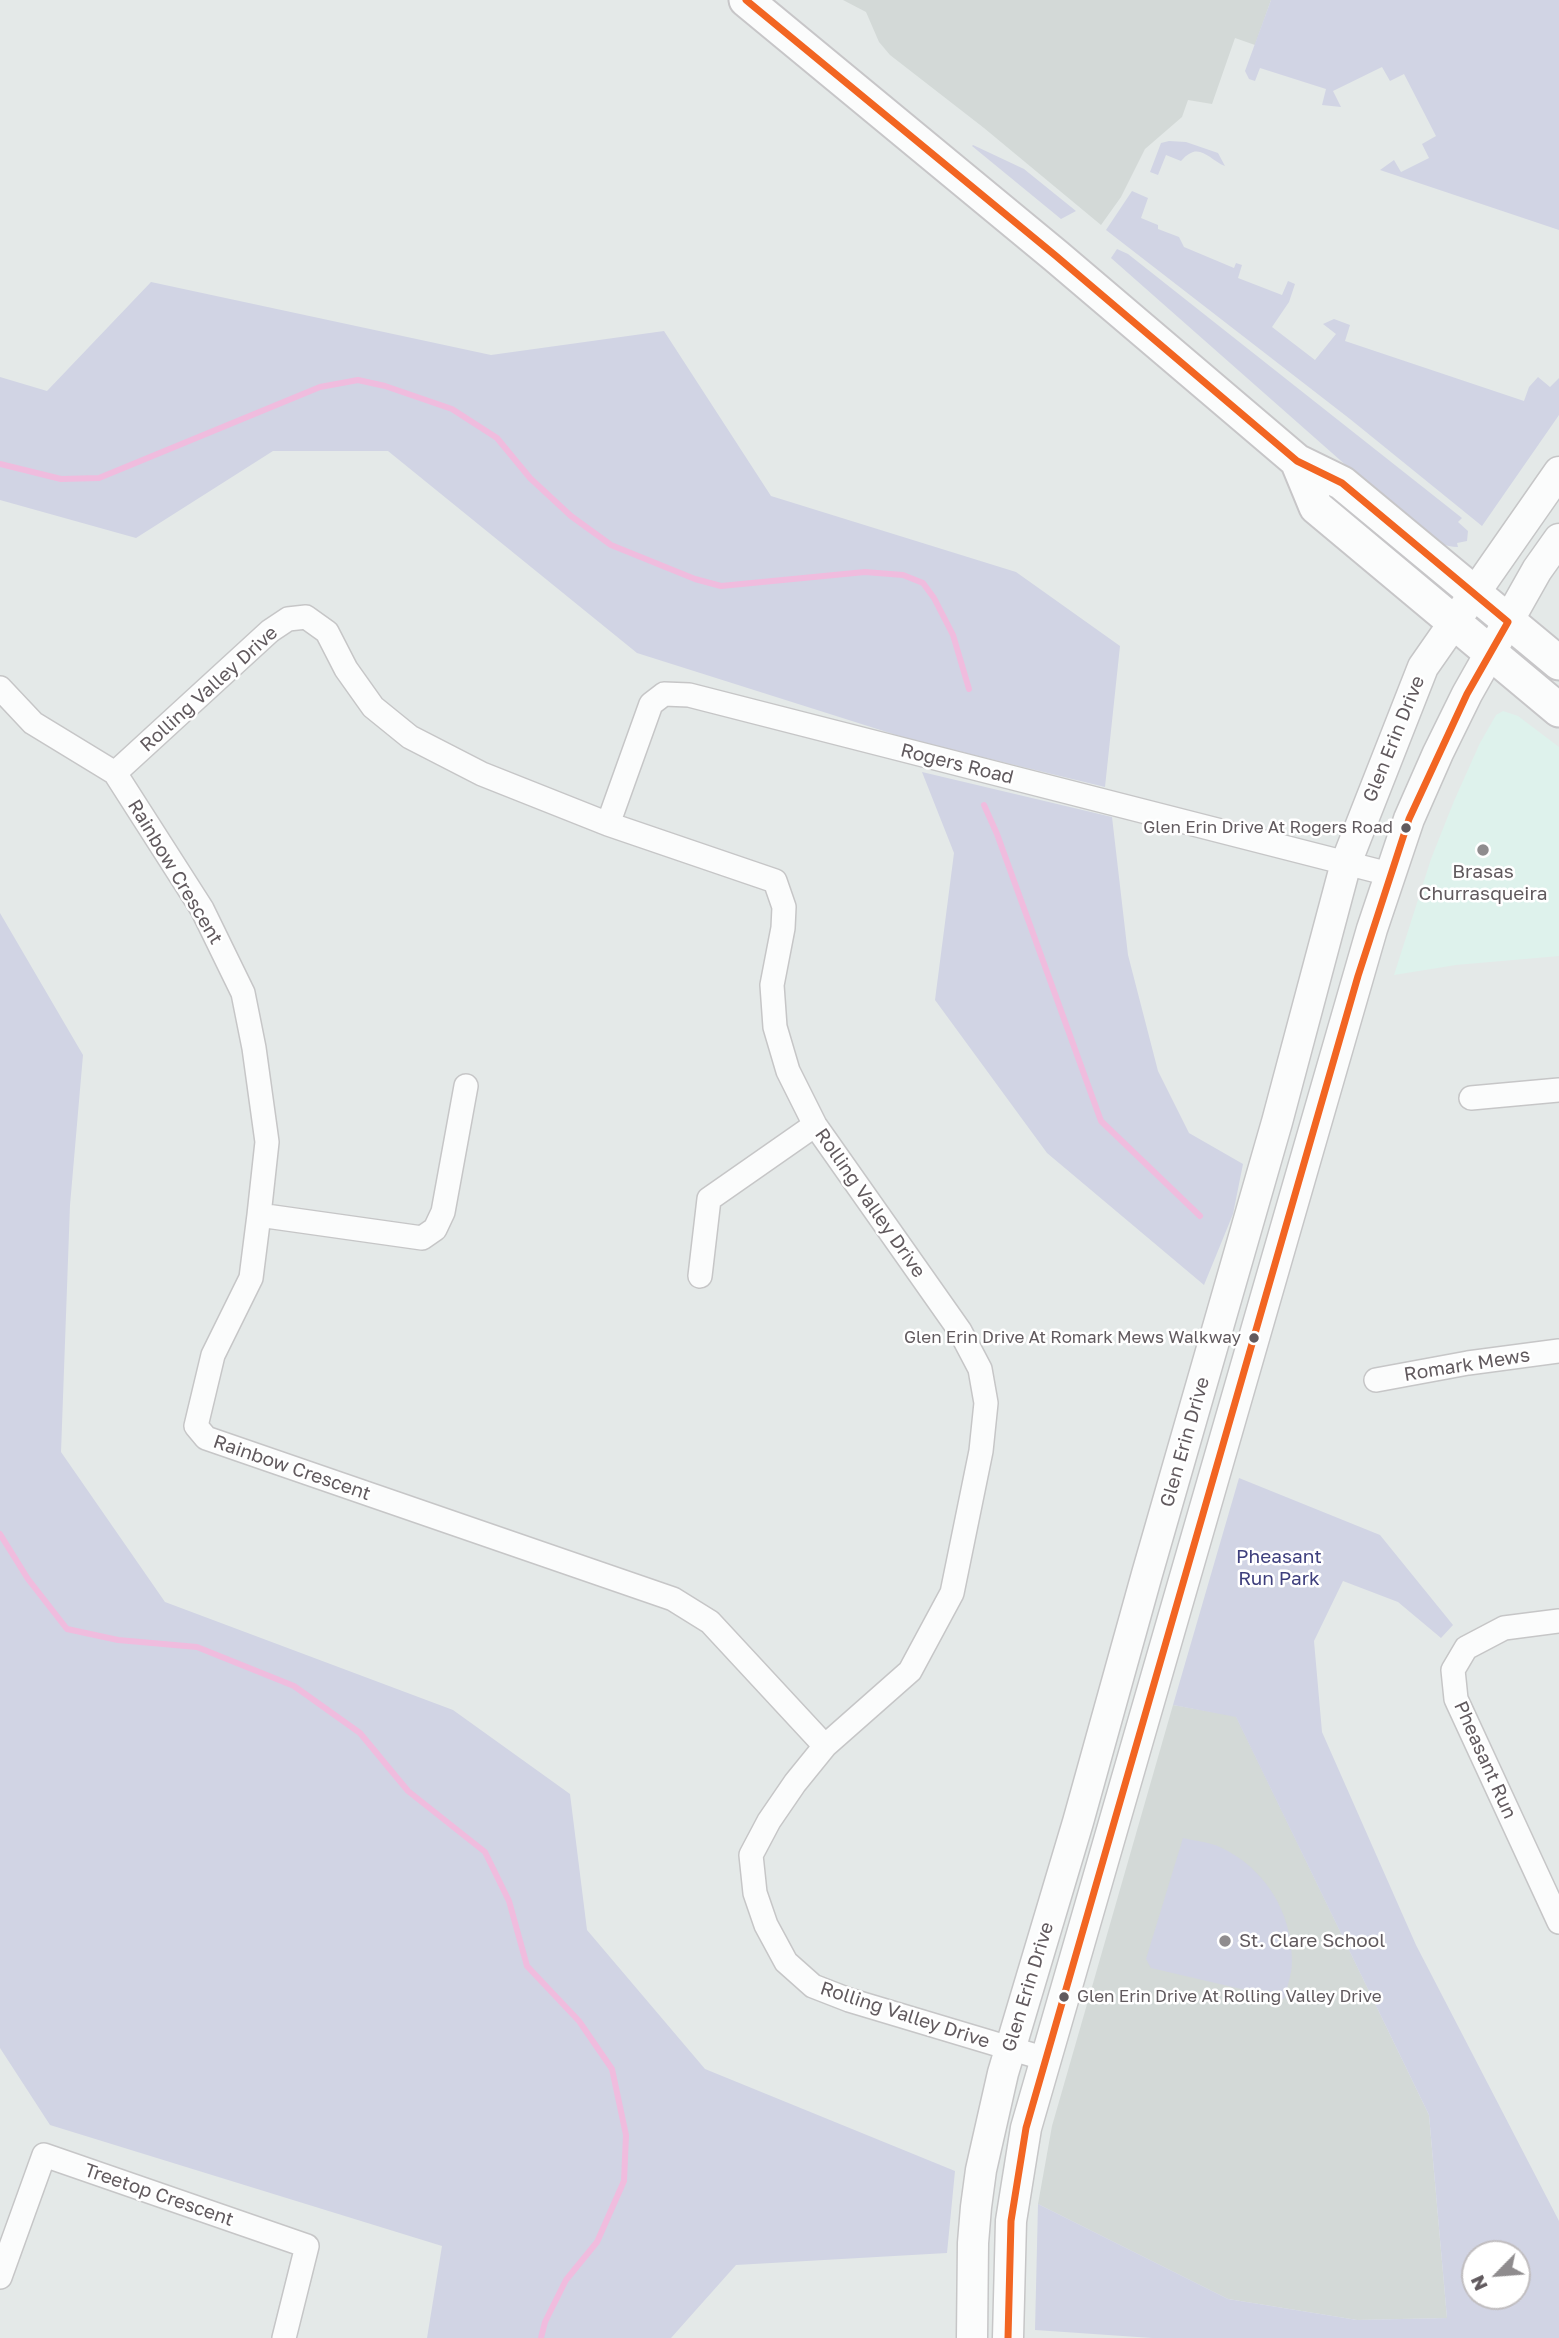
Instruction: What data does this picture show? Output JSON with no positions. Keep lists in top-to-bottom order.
{
  "streets": {
    "street": [
      "Rolling Valley Drive",
      "Glen Erin Drive",
      "Rogers Road",
      "Rainbow Crescent",
      "Romark Mews",
      "Pheasant Run",
      "Treetop Crescent"
    ]
  },
  "crossings": [
    ["Rolling Valley Drive", "Glen Erin Drive"],
    ["Rolling Valley Drive", "Rogers Road"],
    ["Rolling Valley Drive", "Rainbow Crescent"],
    ["Glen Erin Drive", "Rogers Road"]
  ],
  "parks": ["Pheasant Run Park"],
  "places": [
    "Glen Erin Drive At Rogers Road",
    "Brasas Churrasqueira",
    "Glen Erin Drive At Romark Mews Walkway",
    "St. Clare School",
    "Glen Erin Drive At Rolling Valley Drive"
  ],
  "north": "bottom left"
}
